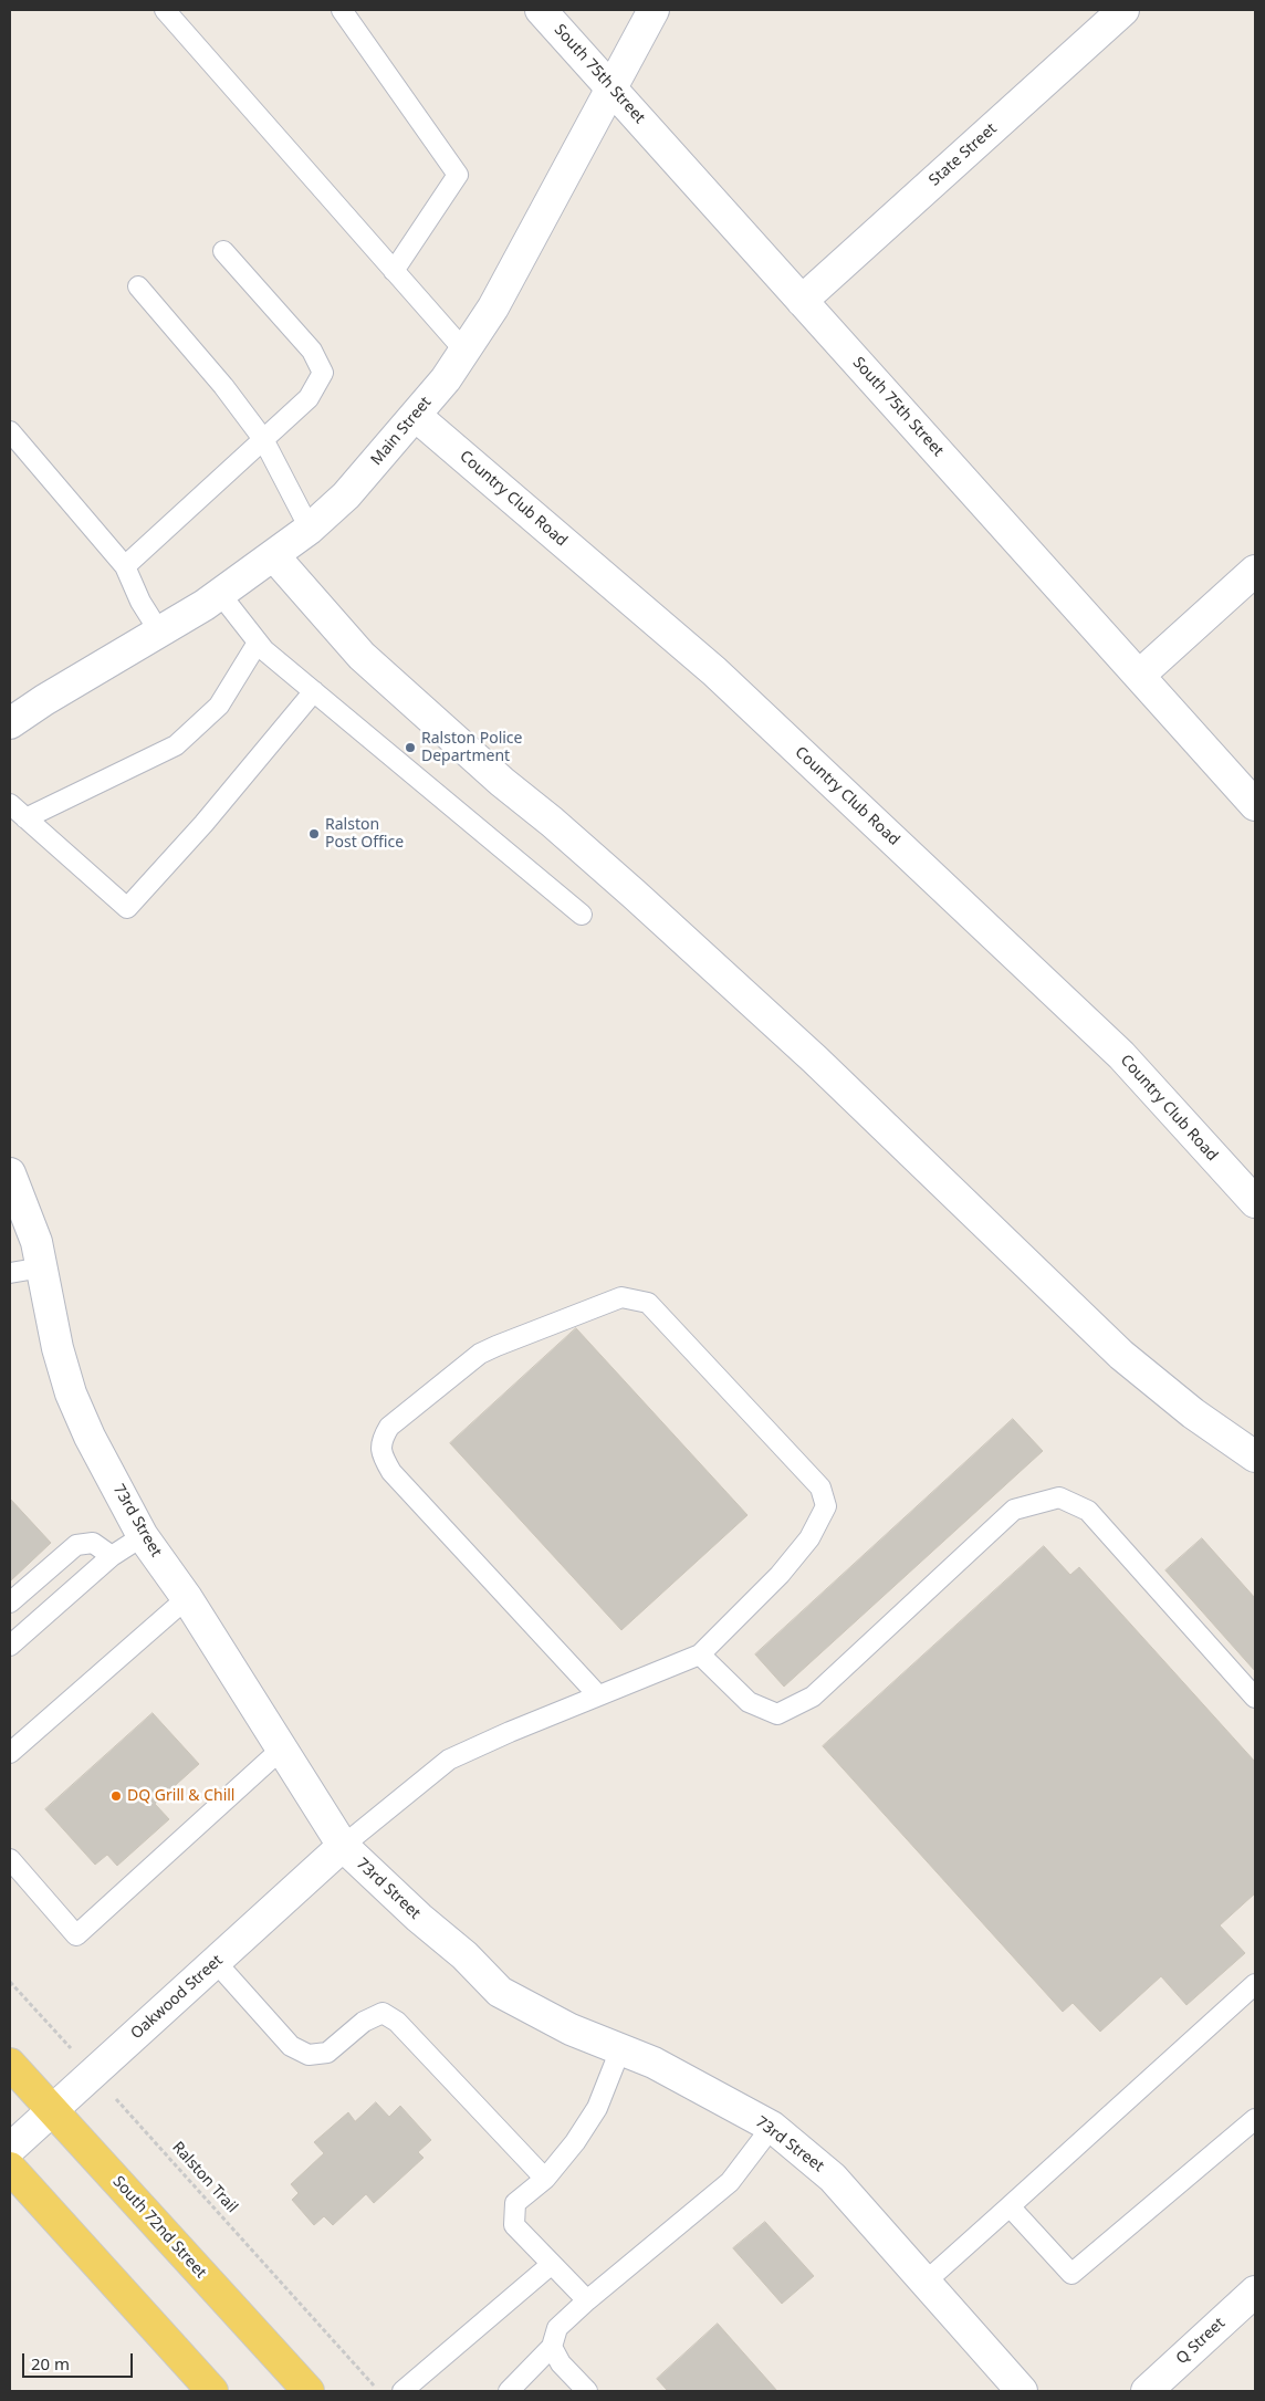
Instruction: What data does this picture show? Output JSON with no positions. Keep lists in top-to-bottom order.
{
  "streets": {
    "main road": ["South 72nd Street"],
    "street": [
      "South 75th Street",
      "State Street",
      "Main Street",
      "Country Club Road",
      "73rd Street",
      "Oakwood Street",
      "Q Street"
    ],
    "path": ["Ralston Trail"]
  },
  "crossings": [
    ["South 75th Street", "State Street"],
    ["South 75th Street", "Main Street"],
    ["Main Street", "Country Club Road"],
    ["73rd Street", "Oakwood Street"],
    ["Oakwood Street", "Ralston Trail"],
    ["Oakwood Street", "South 72nd Street"]
  ],
  "places": ["Ralston Police Department", "Ralston Post Office", "DQ Grill & Chill"],
  "scale_bar": "20 m"
}
